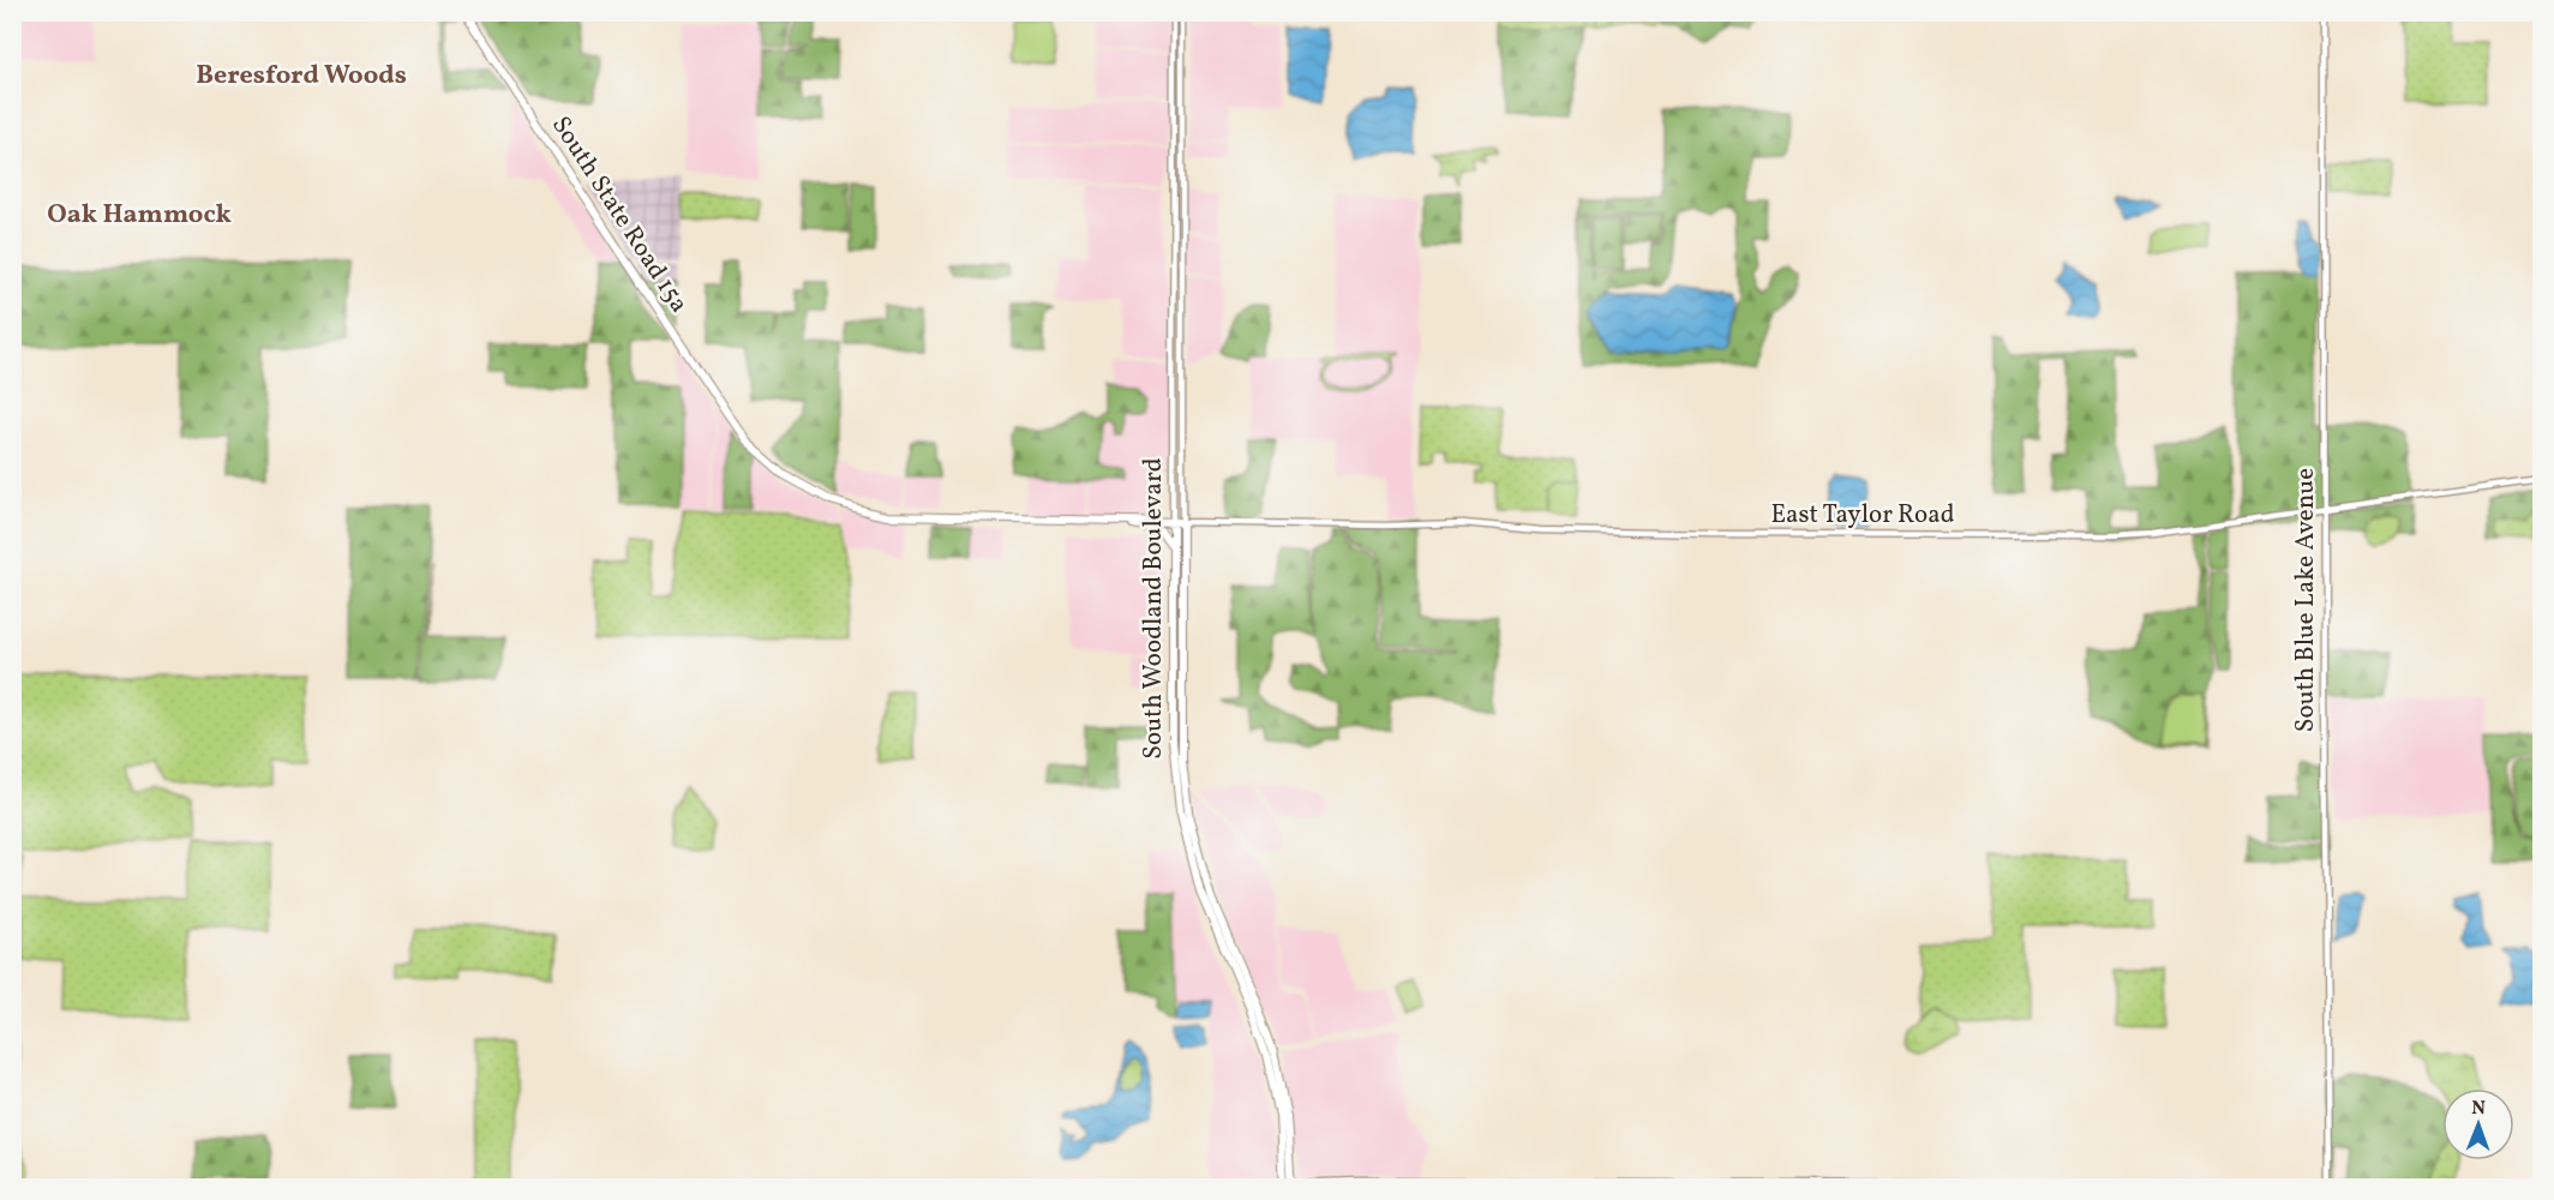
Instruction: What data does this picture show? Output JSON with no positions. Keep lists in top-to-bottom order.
{
  "streets": {
    "highway": ["South State Road 15a", "South Woodland Boulevard"],
    "main road": ["East Taylor Road", "South Blue Lake Avenue"]
  },
  "crossings": [
    ["East Taylor Road", "South Blue Lake Avenue"],
    ["East Taylor Road", "South Woodland Boulevard"]
  ],
  "districts": ["Beresford Woods", "Oak Hammock"],
  "north": "top"
}
